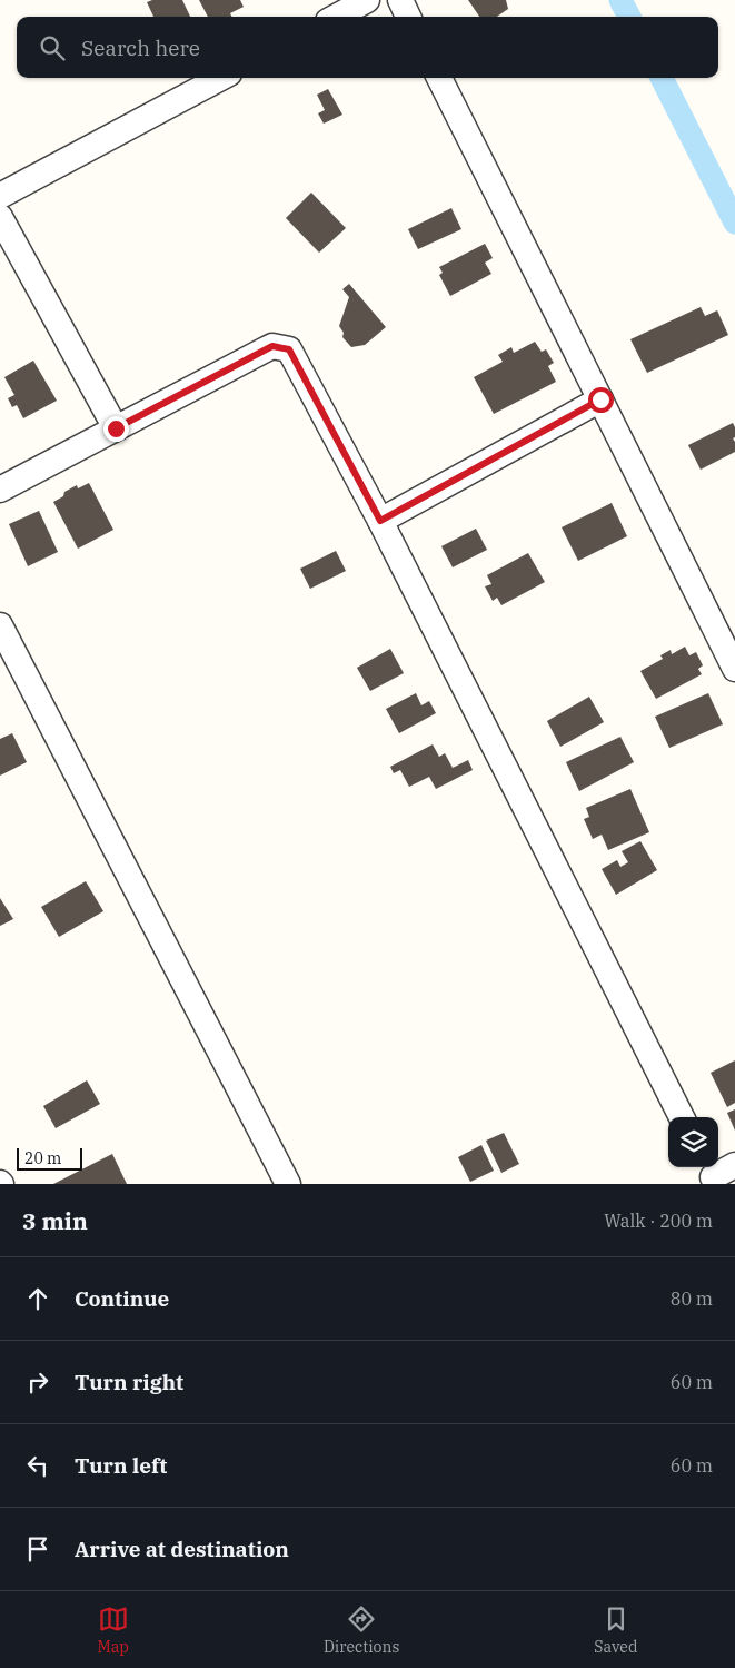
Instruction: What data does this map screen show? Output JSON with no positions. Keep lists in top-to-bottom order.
{
  "scale_bar": "20 m",
  "page": {
    "search": "Search here",
    "scale": "20 m",
    "heading": ["3 min", "Walk · 200 m"],
    "list": [
      ["Continue", "80 m"],
      ["Turn right", "60 m"],
      ["Turn left", "60 m"],
      "Arrive at destination"
    ],
    "nav": ["Map", "Directions", "Saved"]
  }
}
